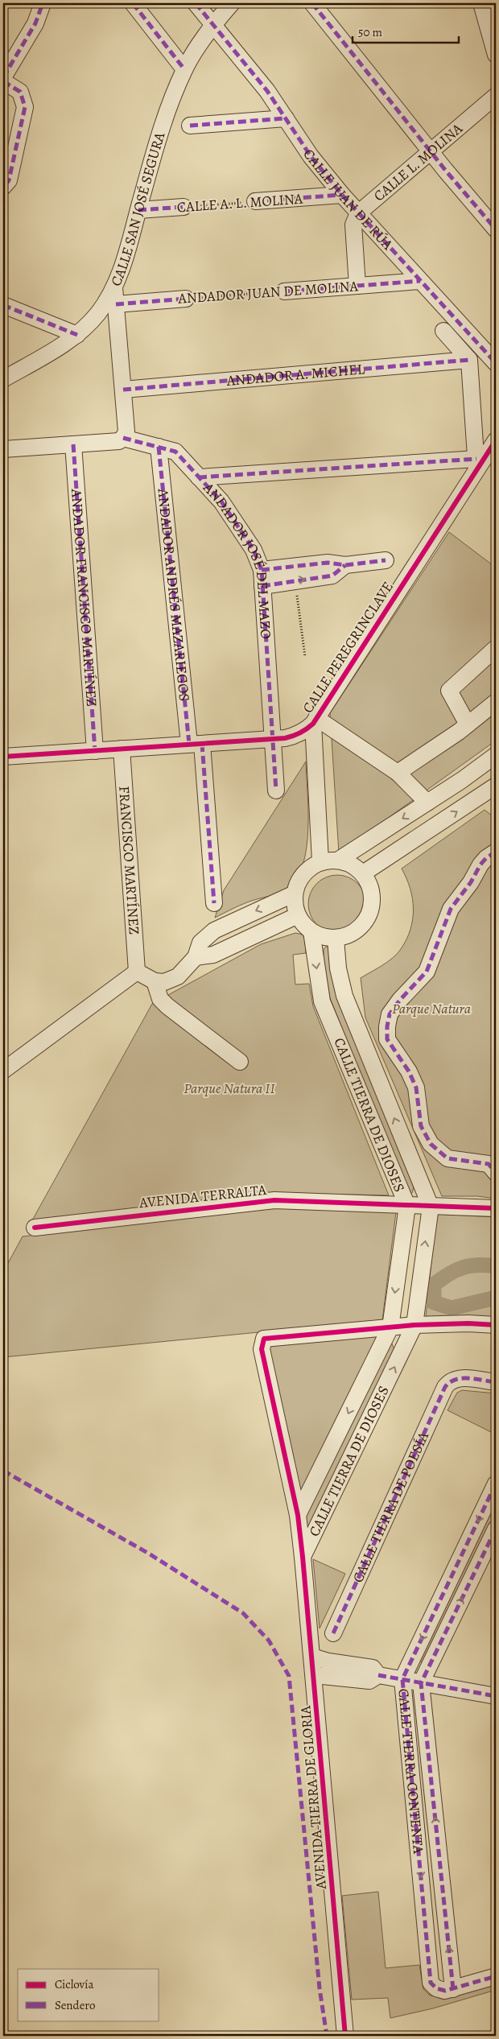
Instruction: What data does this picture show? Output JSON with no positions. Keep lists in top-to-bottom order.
{
  "streets": {
    "street": [
      "CALLE L. MOLINA",
      "CALLE JUAN DE RÚA",
      "CALLE A. L. MOLINA",
      "CALLE SAN JOSÉ SEGURA",
      "ANDADOR JUAN DE MOLINA",
      "ANDADOR A. MICHEL",
      "ANDADOR JOSÉ DEL MAZO",
      "ANDADOR ANDRÉS MAZARIEGOS",
      "ANDADOR FRANCISCO MARTÍNEZ",
      "CALLE PEREGRINCLAVE",
      "FRANCISCO MARTÍNEZ",
      "CALLE TIERRA DE DIOSES",
      "AVENIDA TERRALTA",
      "CALLE TIERRA DE POESÍA",
      "CALLE TIERRA CONTENTA",
      "AVENIDA TIERRA DE GLORIA"
    ]
  },
  "crossings": [
    ["CALLE L. MOLINA", "CALLE JUAN DE RÚA"],
    ["CALLE JUAN DE RÚA", "CALLE A. L. MOLINA"],
    ["CALLE JUAN DE RÚA", "CALLE SAN JOSÉ SEGURA"],
    ["CALLE JUAN DE RÚA", "ANDADOR JUAN DE MOLINA"],
    ["CALLE A. L. MOLINA", "CALLE SAN JOSÉ SEGURA"],
    ["ANDADOR JOSÉ DEL MAZO", "ANDADOR ANDRÉS MAZARIEGOS"],
    ["ANDADOR JOSÉ DEL MAZO", "CALLE PEREGRINCLAVE"],
    ["ANDADOR ANDRÉS MAZARIEGOS", "CALLE PEREGRINCLAVE"],
    ["ANDADOR FRANCISCO MARTÍNEZ", "CALLE PEREGRINCLAVE"],
    ["CALLE PEREGRINCLAVE", "FRANCISCO MARTÍNEZ"],
    ["CALLE TIERRA DE DIOSES", "AVENIDA TERRALTA"],
    ["CALLE TIERRA DE DIOSES", "AVENIDA TIERRA DE GLORIA"]
  ],
  "parks": ["Parque Natura", "Parque Natura II"],
  "legend": ["Ciclovía", "Sendero"],
  "scale_bar": "50 m"
}
